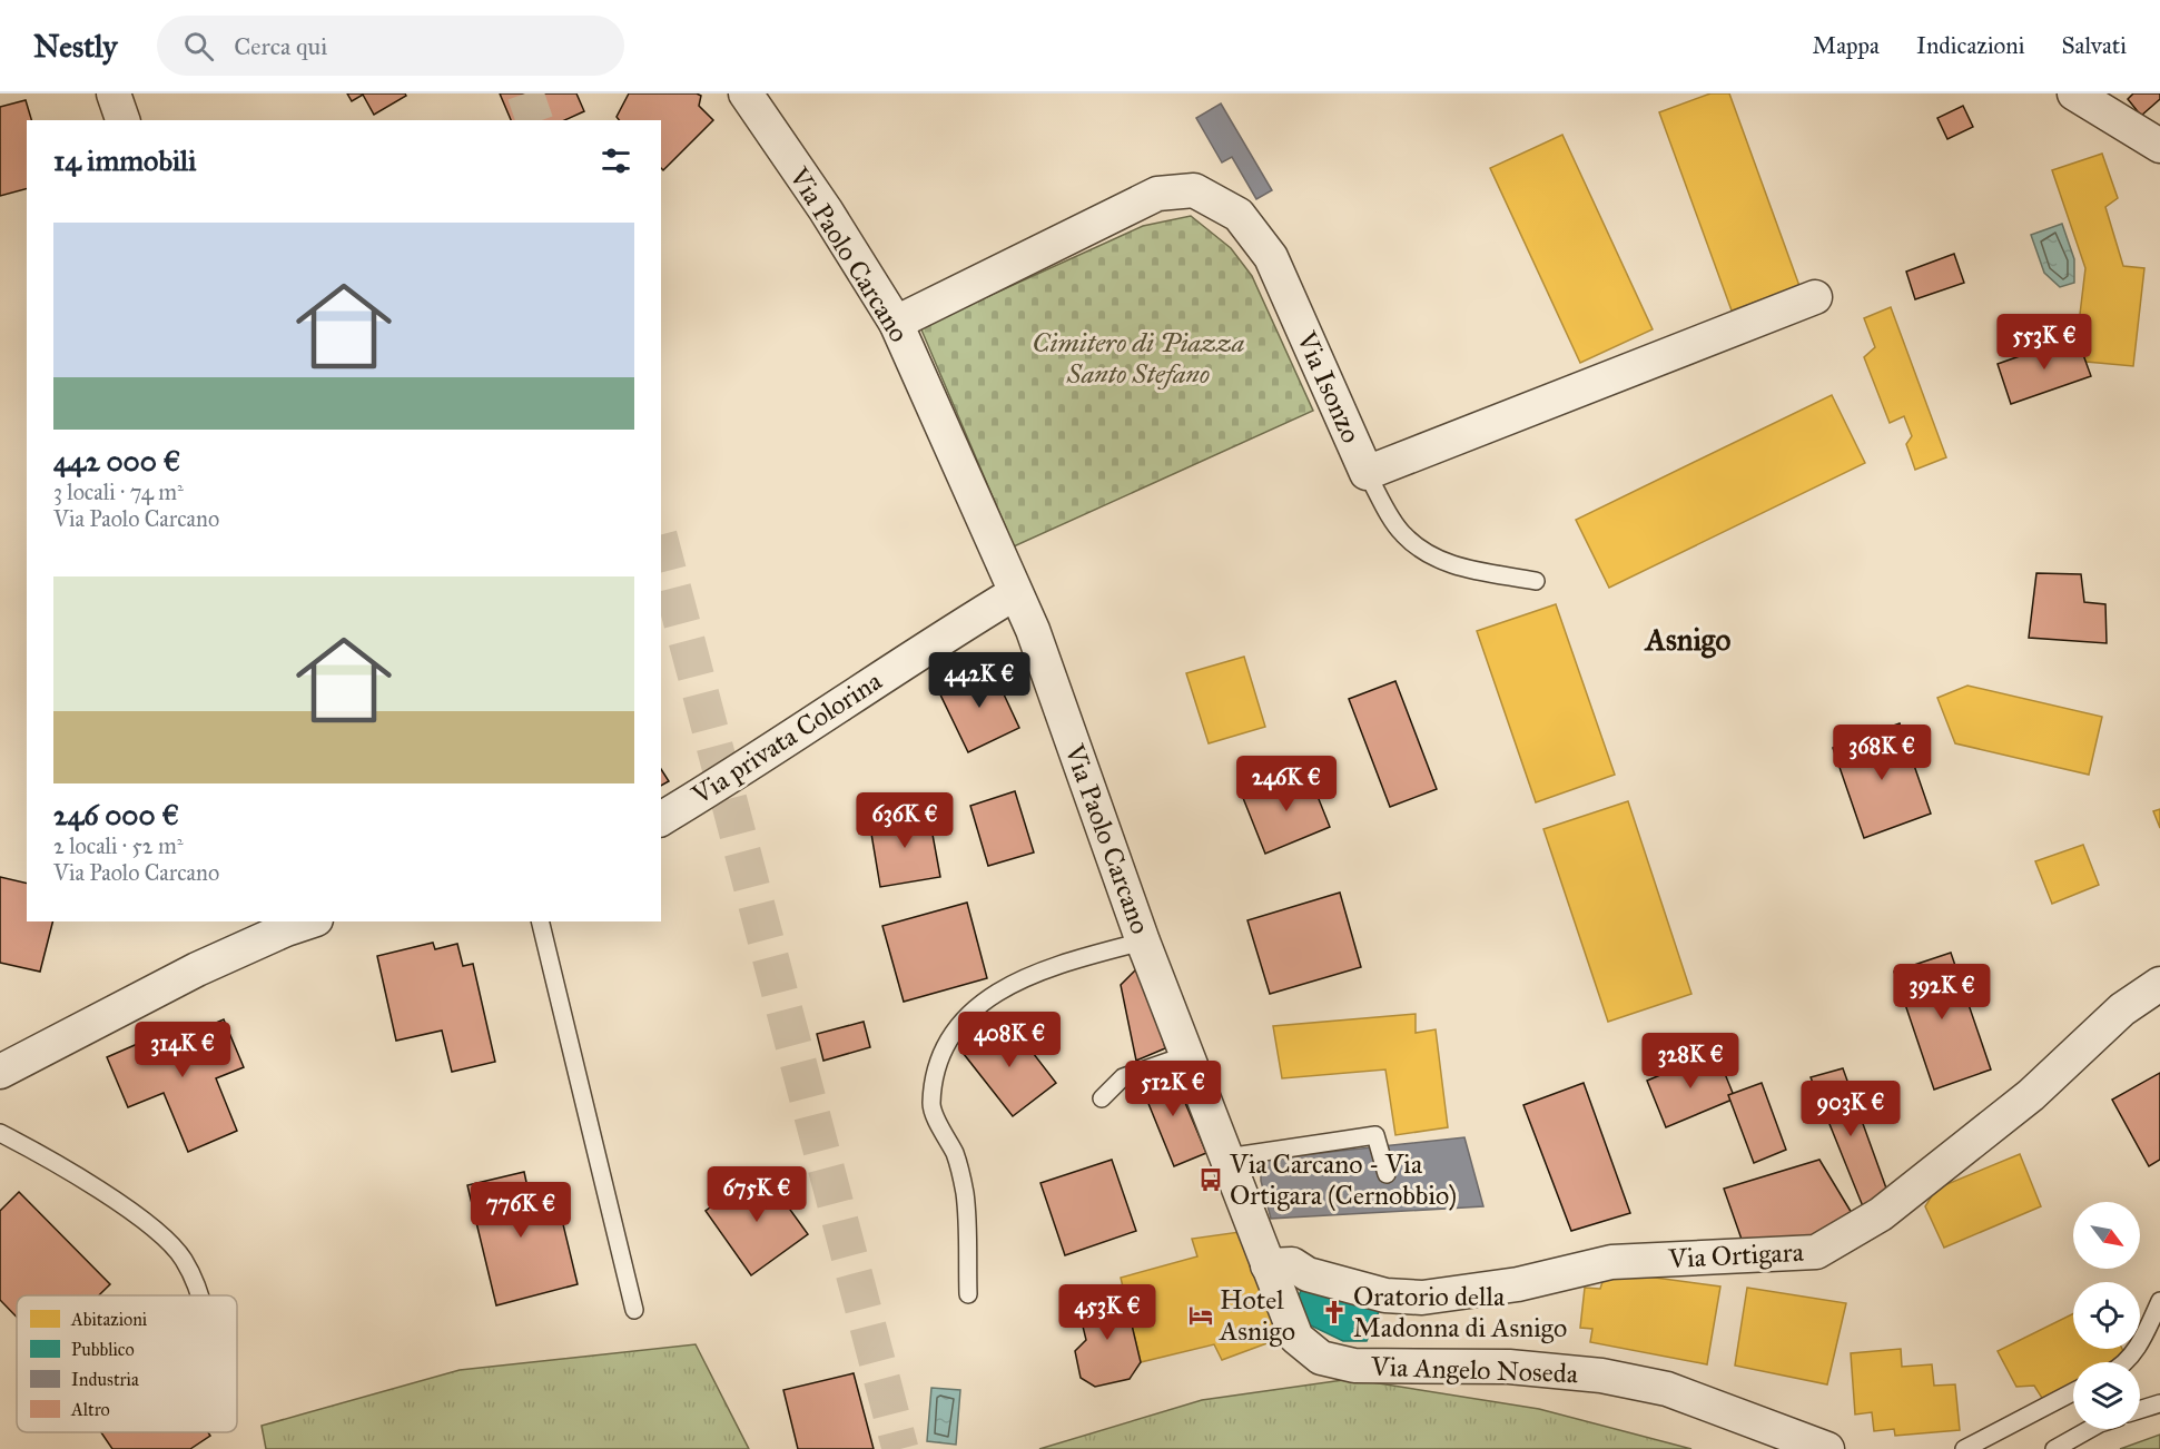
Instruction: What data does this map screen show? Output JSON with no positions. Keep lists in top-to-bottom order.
{
  "streets": {
    "street": [
      "Via Paolo Carcano",
      "Via Isonzo",
      "Via privata Colorina",
      "Via Ortigara",
      "Via Angelo Noseda"
    ]
  },
  "crossings": [
    ["Via Paolo Carcano", "Via Isonzo"],
    ["Via Paolo Carcano", "Via privata Colorina"],
    ["Via Paolo Carcano", "Via Ortigara"],
    ["Via Paolo Carcano", "Via Angelo Noseda"]
  ],
  "districts": ["Asnigo"],
  "parks": ["Cimitero di Piazza Santo Stefano"],
  "places": {
    "bus stop": ["Via Carcano - Via Ortigara (Cernobbio)"],
    "church": ["Oratorio della Madonna di Asnigo"],
    "hotel": ["Hotel Asnigo"]
  },
  "legend": [
    "Abitazioni",
    "Pubblico",
    "Industria",
    "Altro"
  ],
  "north": "bottom right",
  "page": {
    "header": "Nestly",
    "search": "Cerca qui",
    "nav": ["Mappa", "Indicazioni", "Salvati"],
    "heading": "14 immobili",
    "list": [
      {
        "name": "442 000 €",
        "note": "3 locali · 74 m² · Via Paolo Carcano"
      },
      {
        "name": "246 000 €",
        "note": "2 locali · 52 m² · Via Paolo Carcano"
      }
    ],
    "price": [
      "553K €",
      "442K €",
      "368K €",
      "246K €",
      "636K €",
      "392K €",
      "408K €",
      "314K €",
      "328K €",
      "512K €",
      "903K €",
      "675K €",
      "776K €",
      "453K €"
    ]
  }
}
